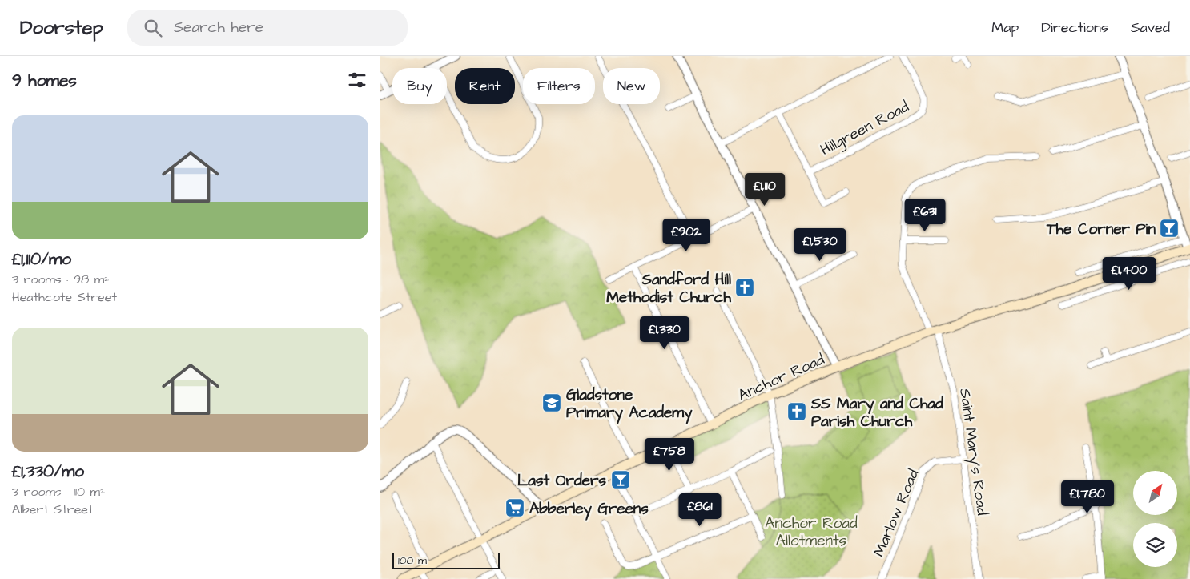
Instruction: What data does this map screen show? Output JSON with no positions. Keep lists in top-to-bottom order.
{
  "streets": {
    "main road": ["Anchor Road"],
    "street": ["Hillgreen Road", "Saint Mary's Road", "Marlow Road"]
  },
  "crossings": [
    ["Anchor Road", "Saint Mary's Road"],
    ["Saint Mary's Road", "Marlow Road"]
  ],
  "parks": ["Anchor Road Allotments"],
  "places": {
    "bar": ["The Corner Pin", "Last Orders"],
    "church": ["Sandford Hill Methodist Church", "SS Mary and Chad Parish Church"],
    "school or university": ["Gladstone Primary Academy"],
    "supermarket": ["Abberley Greens"]
  },
  "scale_bar": "100 m",
  "north": "top right",
  "page": {
    "header": "Doorstep",
    "search": "Search here",
    "nav": ["Map", "Directions", "Saved"],
    "heading": "9 homes",
    "chip": [
      "Buy",
      "Rent",
      "Filters",
      "New"
    ],
    "list": [
      {
        "name": "£1,110/mo",
        "note": "3 rooms · 98 m² · Heathcote Street"
      },
      {
        "name": "£1,330/mo",
        "note": "3 rooms · 110 m² · Albert Street"
      }
    ],
    "price": [
      "£1,110",
      "£631",
      "£902",
      "£1,530",
      "£1,400",
      "£1,330",
      "£758",
      "£1,780",
      "£861"
    ],
    "scale": "100 m"
  }
}
